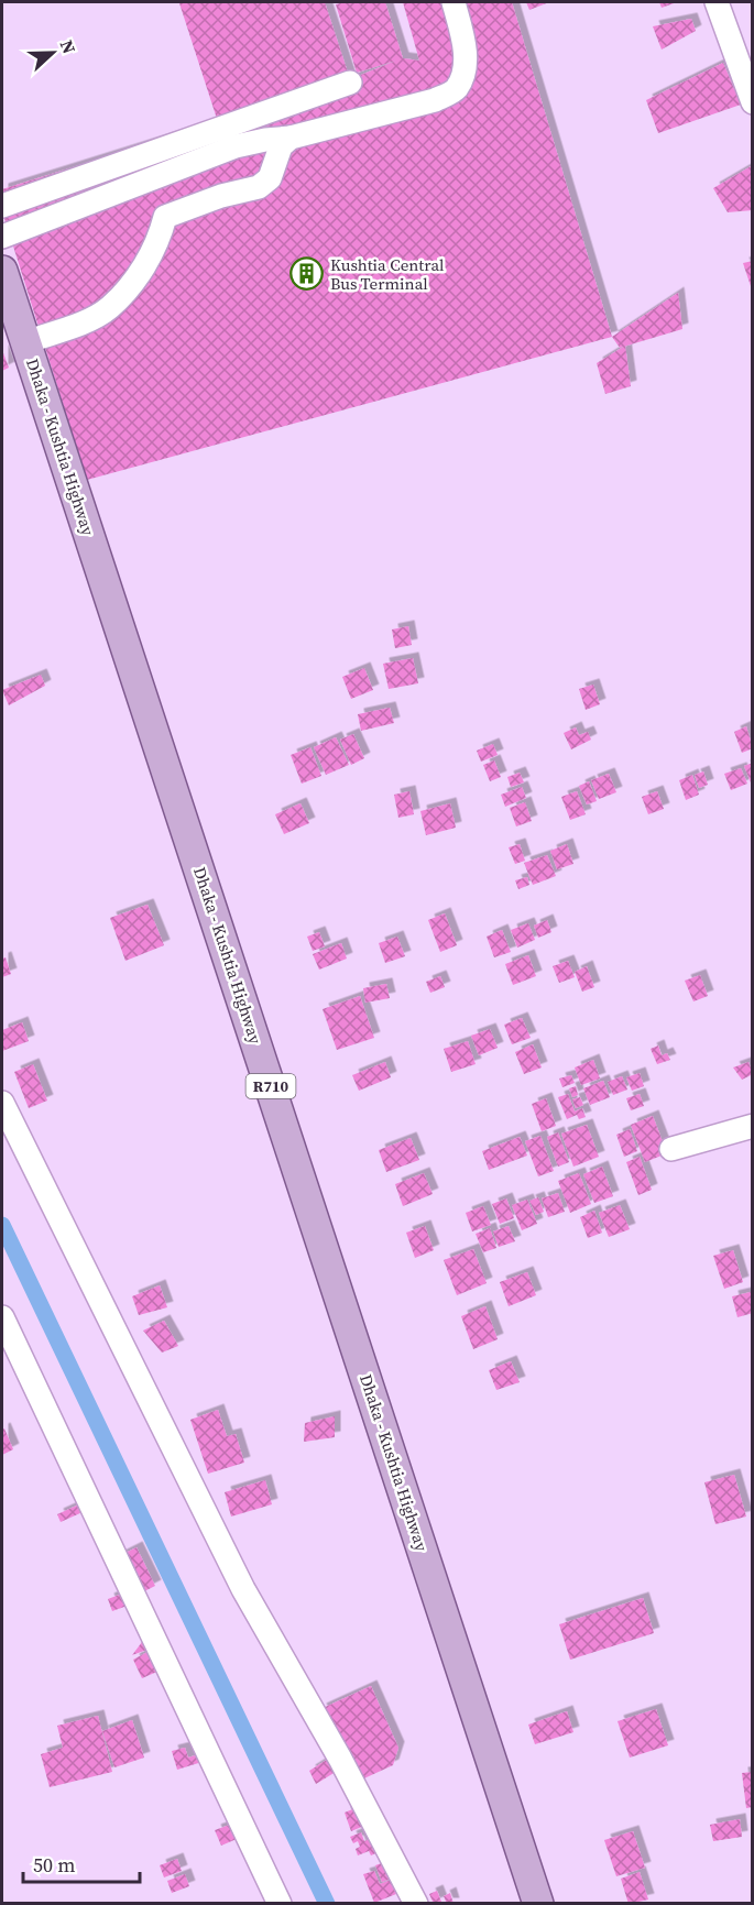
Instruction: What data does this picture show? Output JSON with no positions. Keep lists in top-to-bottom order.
{
  "streets": {
    "main road": ["Dhaka - Kushtia Highway", "R710"]
  },
  "places": {
    "building": ["Kushtia Central Bus Terminal"]
  },
  "scale_bar": "50 m",
  "north": "right"
}
